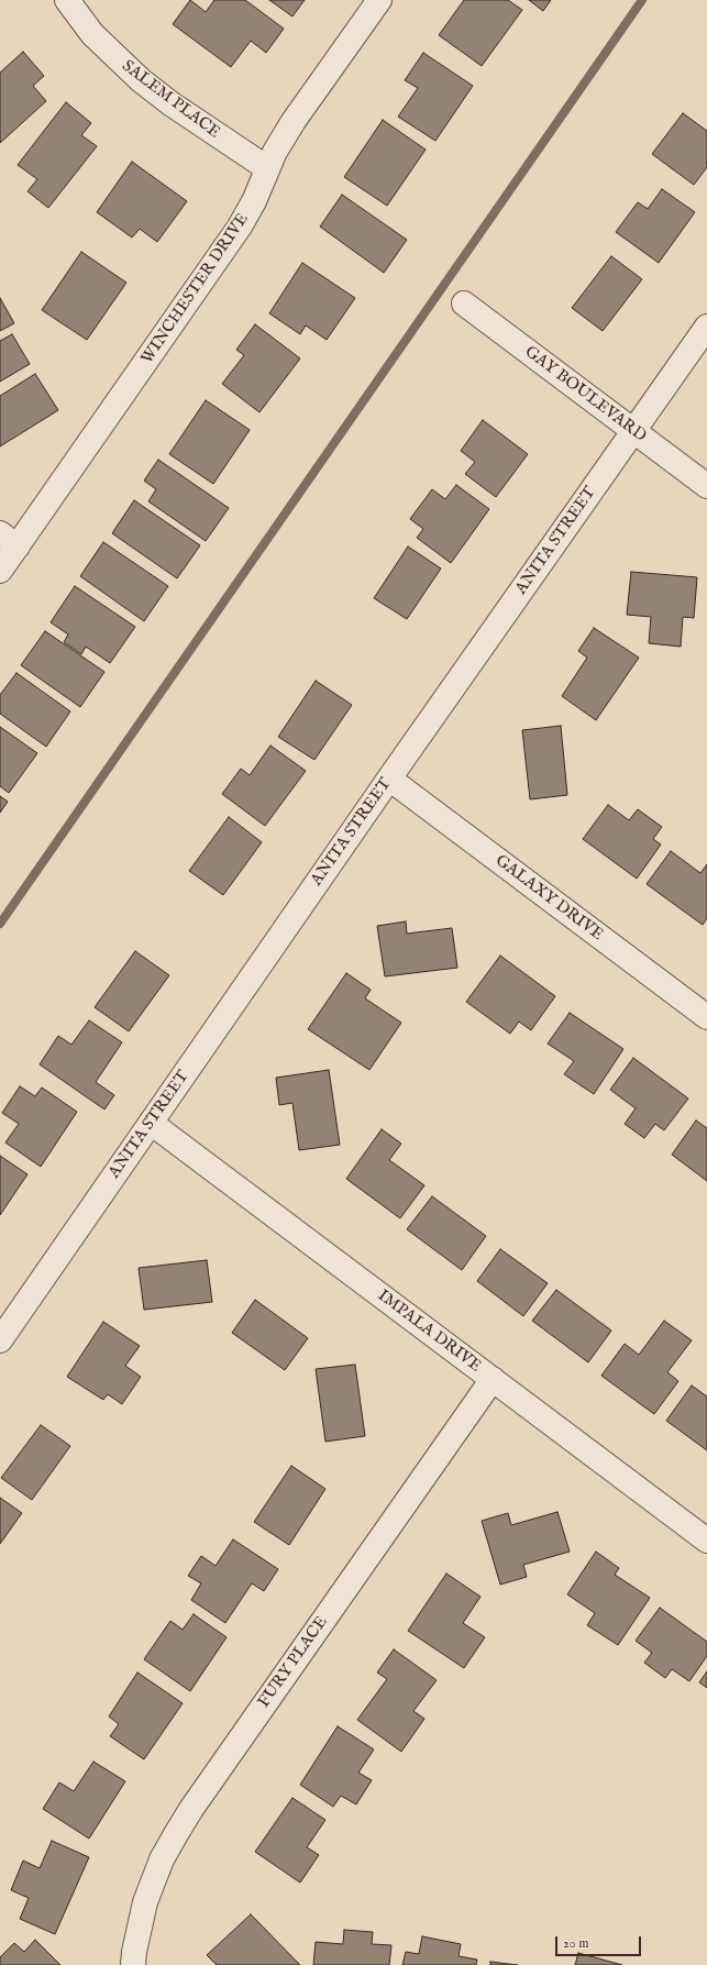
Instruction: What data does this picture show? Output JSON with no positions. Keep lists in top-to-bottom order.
{
  "streets": {
    "street": [
      "SALEM PLACE",
      "WINCHESTER DRIVE",
      "GAY BOULEVARD",
      "ANITA STREET",
      "GALAXY DRIVE",
      "IMPALA DRIVE",
      "FURY PLACE"
    ]
  },
  "crossings": [
    ["SALEM PLACE", "WINCHESTER DRIVE"],
    ["GAY BOULEVARD", "ANITA STREET"],
    ["ANITA STREET", "GALAXY DRIVE"],
    ["ANITA STREET", "IMPALA DRIVE"],
    ["IMPALA DRIVE", "FURY PLACE"]
  ],
  "scale_bar": "20 m"
}
